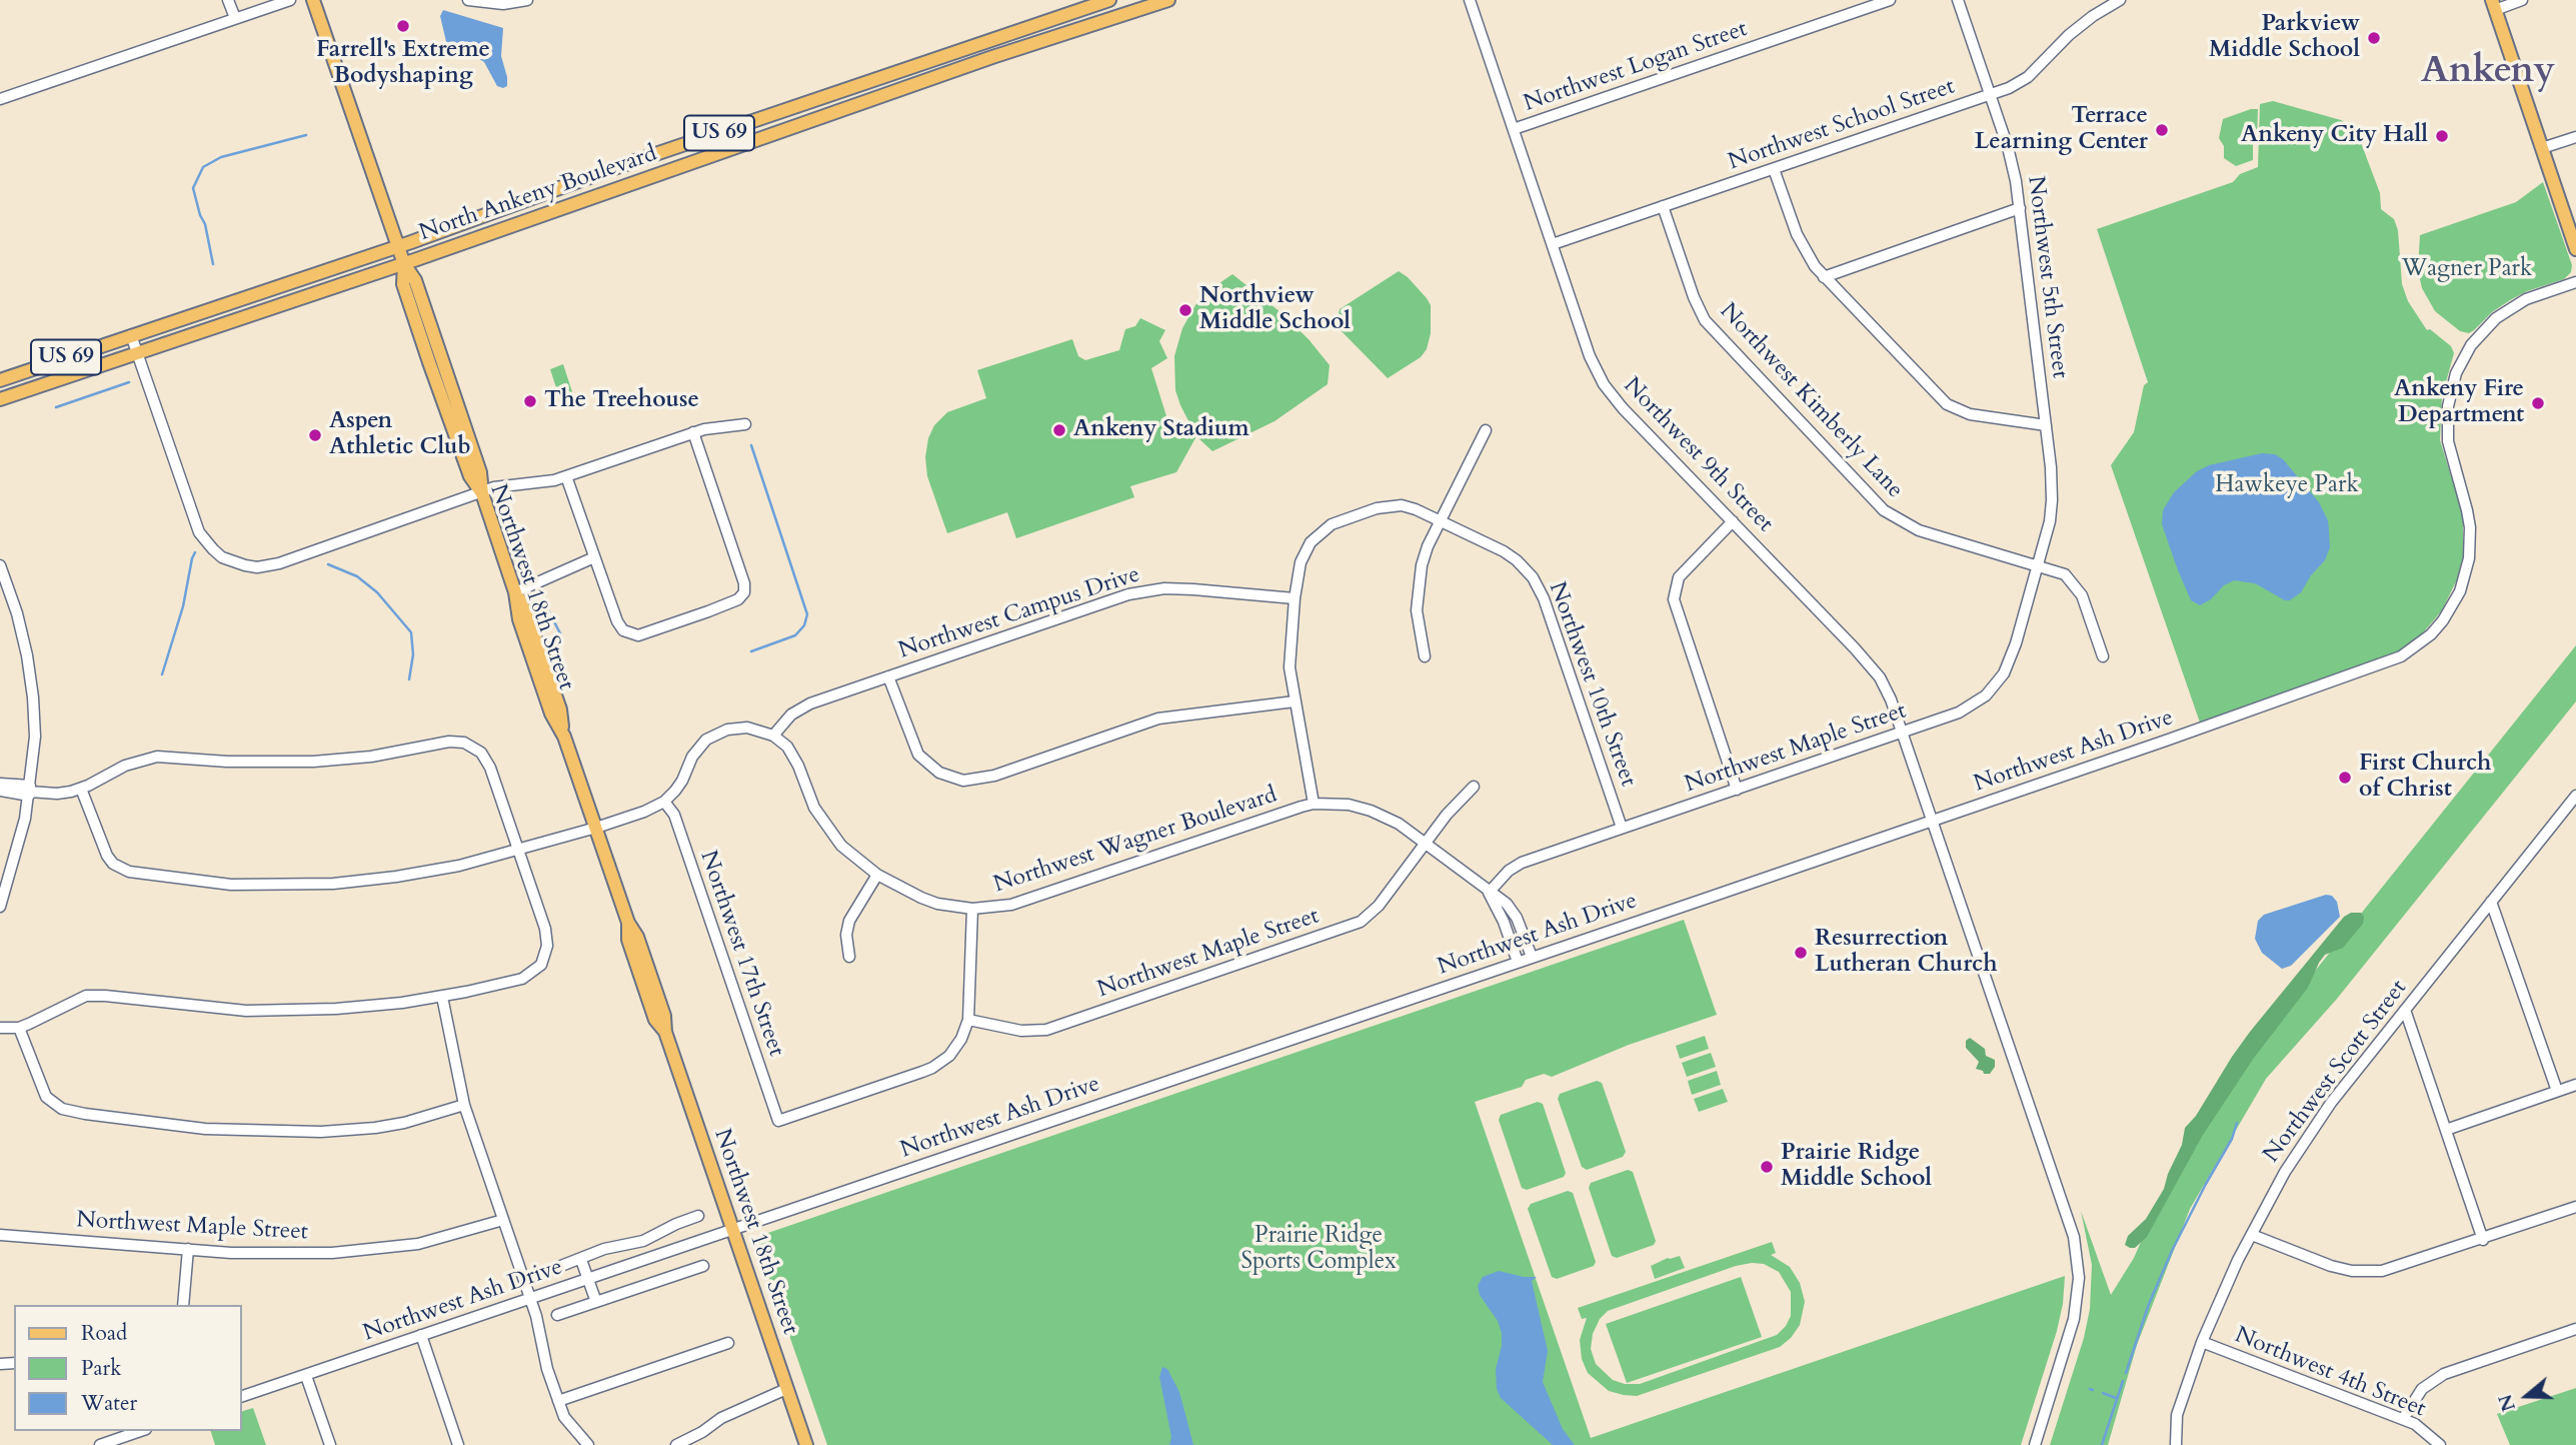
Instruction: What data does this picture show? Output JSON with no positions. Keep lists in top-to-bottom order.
{
  "streets": {
    "main road": ["US 69", "North Ankeny Boulevard", "Northwest 18th Street"],
    "street": [
      "Northwest Logan Street",
      "Northwest School Street",
      "Northwest 5th Street",
      "Northwest Kimberly Lane",
      "Northwest 9th Street",
      "Northwest Campus Drive",
      "Northwest 10th Street",
      "Northwest Maple Street",
      "Northwest Ash Drive",
      "Northwest Wagner Boulevard",
      "Northwest 17th Street",
      "Northwest Scott Street",
      "Northwest 4th Street"
    ]
  },
  "crossings": [
    ["Northwest Logan Street", "Northwest 9th Street"],
    ["Northwest School Street", "Northwest 5th Street"],
    ["Northwest School Street", "Northwest Kimberly Lane"],
    ["Northwest School Street", "Northwest 9th Street"],
    ["North Ankeny Boulevard", "Northwest 18th Street"],
    ["Northwest 5th Street", "Northwest Kimberly Lane"],
    ["Northwest 5th Street", "Northwest Maple Street"],
    ["Northwest Kimberly Lane", "Northwest Maple Street"],
    ["Northwest 9th Street", "Northwest Maple Street"],
    ["Northwest 9th Street", "Northwest Ash Drive"],
    ["Northwest 18th Street", "Northwest Ash Drive"],
    ["Northwest Campus Drive", "Northwest 10th Street"],
    ["Northwest Campus Drive", "Northwest Wagner Boulevard"],
    ["Northwest 10th Street", "Northwest Maple Street"],
    ["Northwest 10th Street", "Northwest Wagner Boulevard"],
    ["Northwest Maple Street", "Northwest Wagner Boulevard"],
    ["Northwest Maple Street", "Northwest 17th Street"],
    ["Northwest Ash Drive", "Northwest Wagner Boulevard"],
    ["Northwest Scott Street", "Northwest 4th Street"]
  ],
  "districts": ["Ankeny"],
  "parks": ["Wagner Park", "Hawkeye Park", "Prairie Ridge Sports Complex"],
  "places": [
    "Farrell's Extreme Bodyshaping",
    "Parkview Middle School",
    "Terrace Learning Center",
    "Ankeny City Hall",
    "Northview Middle School",
    "The Treehouse",
    "Ankeny Fire Department",
    "Ankeny Stadium",
    "Aspen Athletic Club",
    "First Church of Christ",
    "Resurrection Lutheran Church",
    "Prairie Ridge Middle School"
  ],
  "legend": ["Road", "Park", "Water"],
  "north": "left"
}
